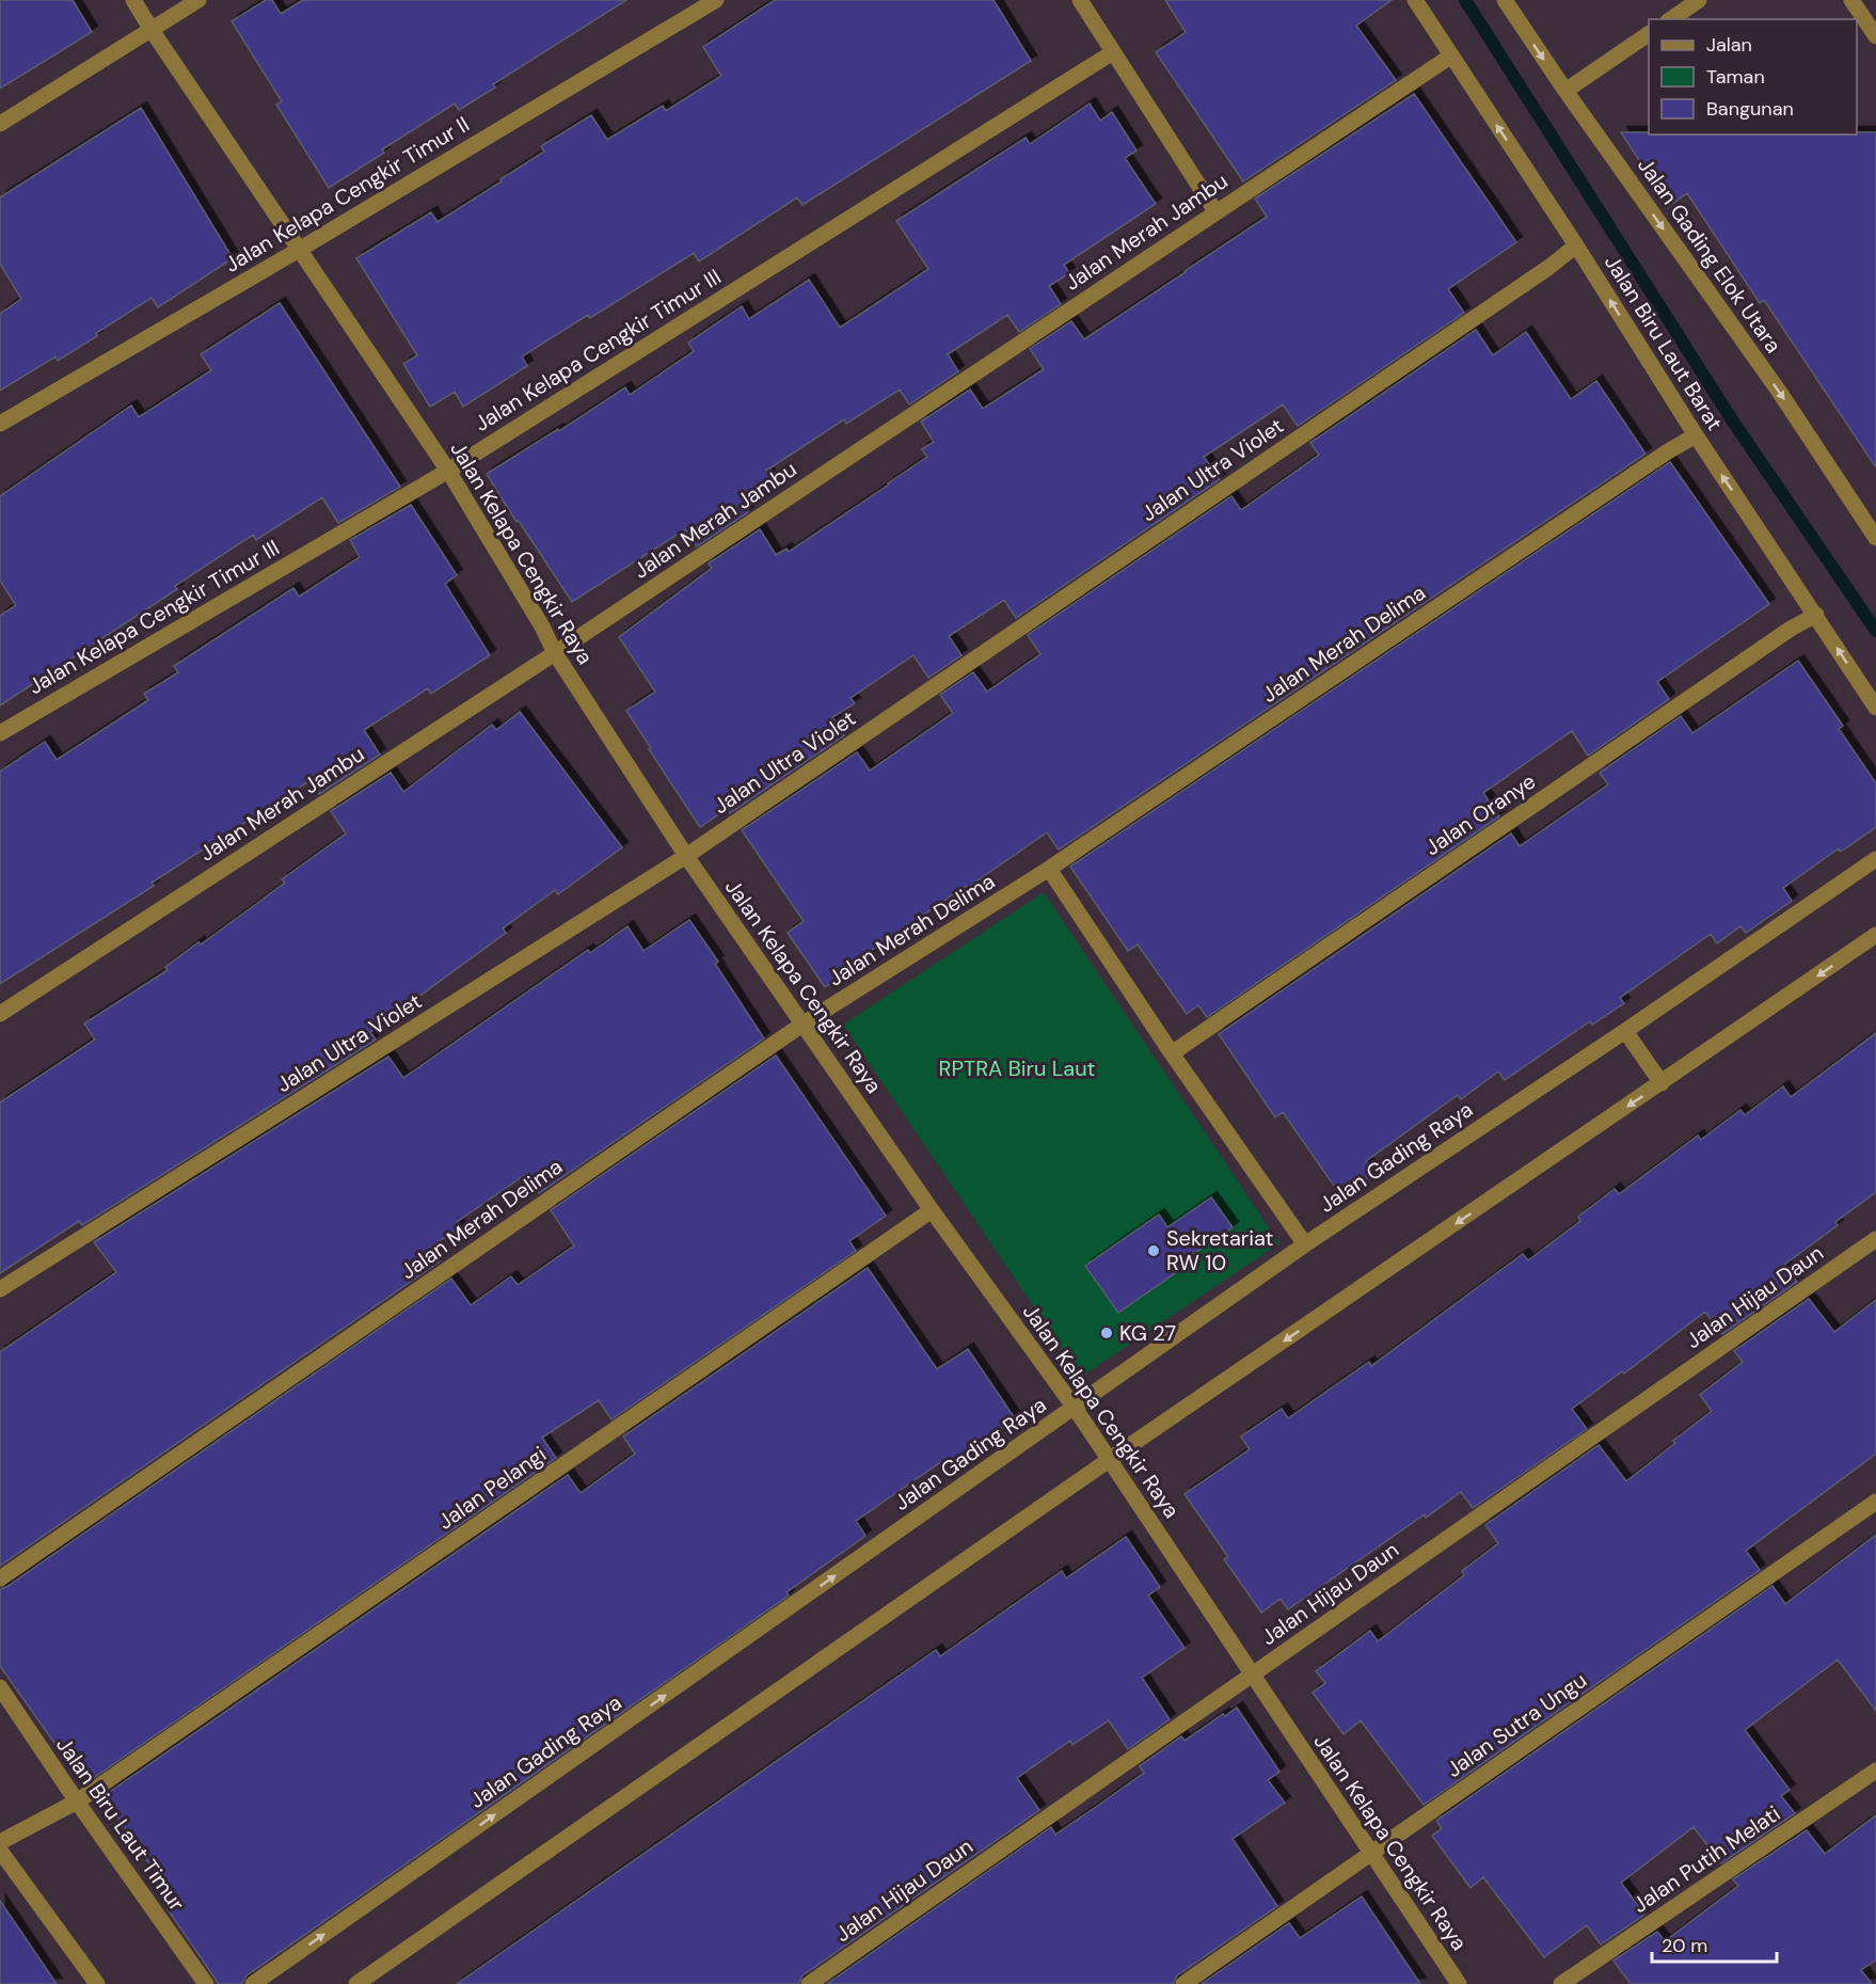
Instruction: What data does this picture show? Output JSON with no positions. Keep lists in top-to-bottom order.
{
  "streets": {
    "street": [
      "Jalan Kelapa Cengkir Timur II",
      "Jalan Merah Jambu",
      "Jalan Gading Elok Utara",
      "Jalan Biru Laut Barat",
      "Jalan Kelapa Cengkir Timur III",
      "Jalan Ultra Violet",
      "Jalan Kelapa Cengkir Raya",
      "Jalan Merah Delima",
      "Jalan Oranye",
      "Jalan Gading Raya",
      "Jalan Hijau Daun",
      "Jalan Pelangi",
      "Jalan Sutra Ungu",
      "Jalan Biru Laut Timur",
      "Jalan Putih Melati"
    ]
  },
  "crossings": [
    ["Jalan Kelapa Cengkir Timur II", "Jalan Kelapa Cengkir Raya"],
    ["Jalan Merah Jambu", "Jalan Biru Laut Barat"],
    ["Jalan Merah Jambu", "Jalan Kelapa Cengkir Raya"],
    ["Jalan Biru Laut Barat", "Jalan Ultra Violet"],
    ["Jalan Biru Laut Barat", "Jalan Merah Delima"],
    ["Jalan Biru Laut Barat", "Jalan Oranye"],
    ["Jalan Kelapa Cengkir Timur III", "Jalan Kelapa Cengkir Raya"],
    ["Jalan Ultra Violet", "Jalan Kelapa Cengkir Raya"],
    ["Jalan Kelapa Cengkir Raya", "Jalan Merah Delima"],
    ["Jalan Kelapa Cengkir Raya", "Jalan Gading Raya"],
    ["Jalan Kelapa Cengkir Raya", "Jalan Hijau Daun"],
    ["Jalan Kelapa Cengkir Raya", "Jalan Pelangi"],
    ["Jalan Kelapa Cengkir Raya", "Jalan Sutra Ungu"],
    ["Jalan Pelangi", "Jalan Biru Laut Timur"]
  ],
  "one_way": ["Jalan Gading Elok Utara", "Jalan Biru Laut Barat"],
  "parks": ["RPTRA Biru Laut"],
  "places": ["Sekretariat RW 10", "KG 27"],
  "legend": ["Jalan", "Taman", "Bangunan"],
  "scale_bar": "20 m"
}
